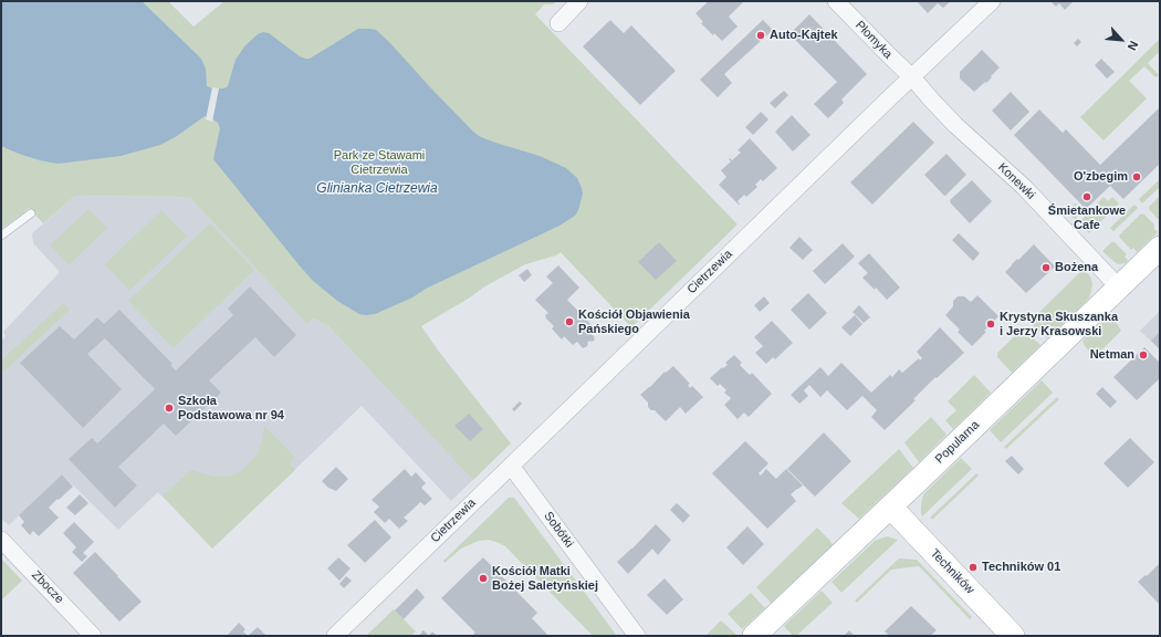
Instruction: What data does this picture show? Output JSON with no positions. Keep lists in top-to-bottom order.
{
  "streets": {
    "street": [
      "Płomyka",
      "Konewki",
      "Cietrzewia",
      "Popularna",
      "Sobótki",
      "Techników",
      "Zbocze"
    ]
  },
  "crossings": [
    ["Płomyka", "Konewki"],
    ["Płomyka", "Cietrzewia"],
    ["Konewki", "Cietrzewia"],
    ["Konewki", "Popularna"],
    ["Cietrzewia", "Sobótki"],
    ["Popularna", "Techników"]
  ],
  "water": ["Glinianka Cietrzewia"],
  "parks": ["Park ze Stawami Cietrzewia"],
  "places": [
    "Auto-Kajtek",
    "O'zbegim",
    "Śmietankowe Cafe",
    "Bożena",
    "Kościół Objawienia Pańskiego",
    "Krystyna Skuszanka i Jerzy Krasowski",
    "Netman",
    "Szkoła Podstawowa nr 94",
    "Techników 01",
    "Kościół Matki Bożej Saletyńskiej"
  ],
  "north": "bottom right"
}
